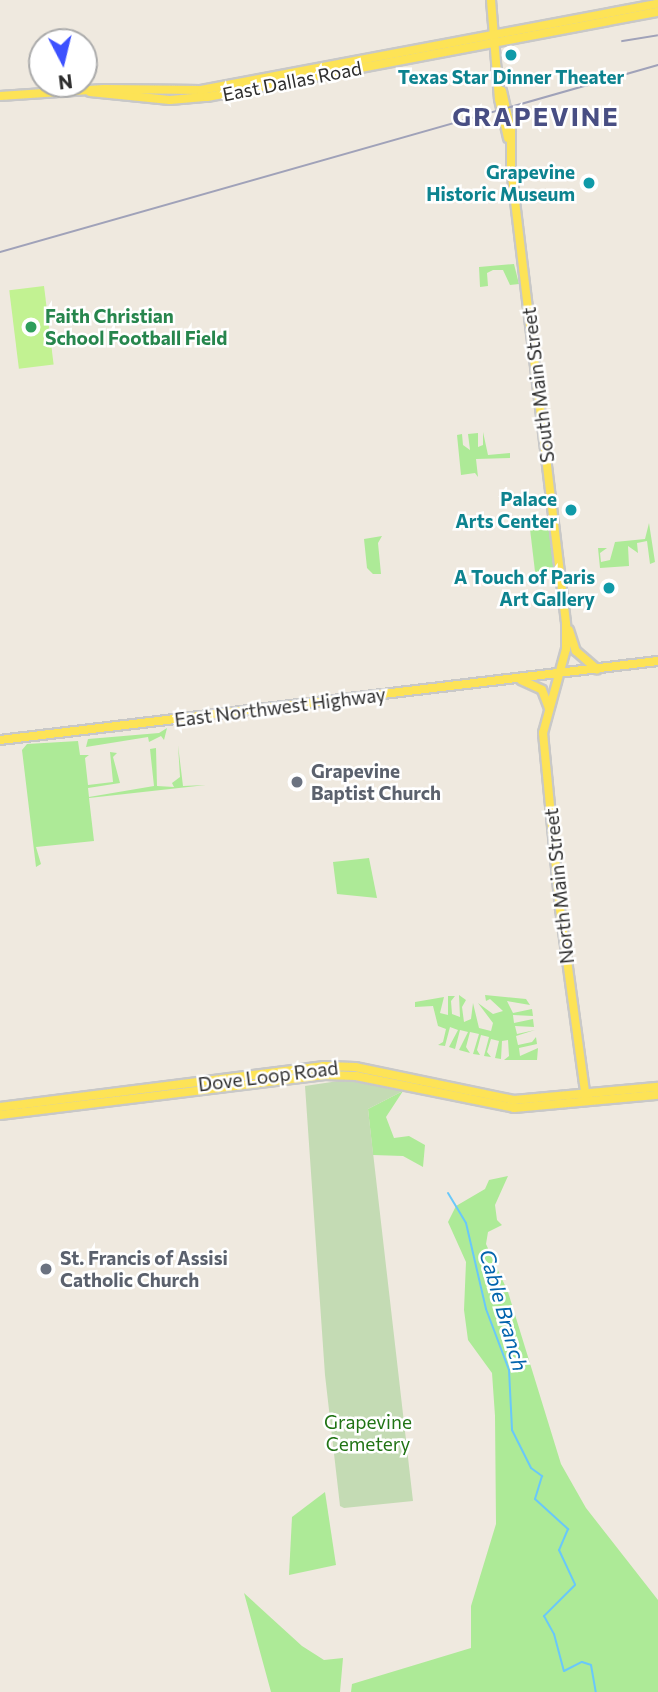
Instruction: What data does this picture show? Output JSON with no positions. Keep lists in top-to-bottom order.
{
  "streets": {
    "main road": [
      "East Dallas Road",
      "South Main Street",
      "East Northwest Highway",
      "North Main Street",
      "Dove Loop Road"
    ]
  },
  "crossings": [
    ["East Dallas Road", "South Main Street"],
    ["South Main Street", "East Northwest Highway"],
    ["South Main Street", "North Main Street"],
    ["East Northwest Highway", "North Main Street"],
    ["North Main Street", "Dove Loop Road"]
  ],
  "districts": ["GRAPEVINE"],
  "water": ["Cable Branch"],
  "parks": ["Grapevine Cemetery"],
  "places": [
    "Texas Star Dinner Theater",
    "Grapevine Historic Museum",
    "Faith Christian School Football Field",
    "Palace Arts Center",
    "A Touch of Paris Art Gallery",
    "Grapevine Baptist Church",
    "St. Francis of Assisi Catholic Church"
  ],
  "north": "bottom"
}
